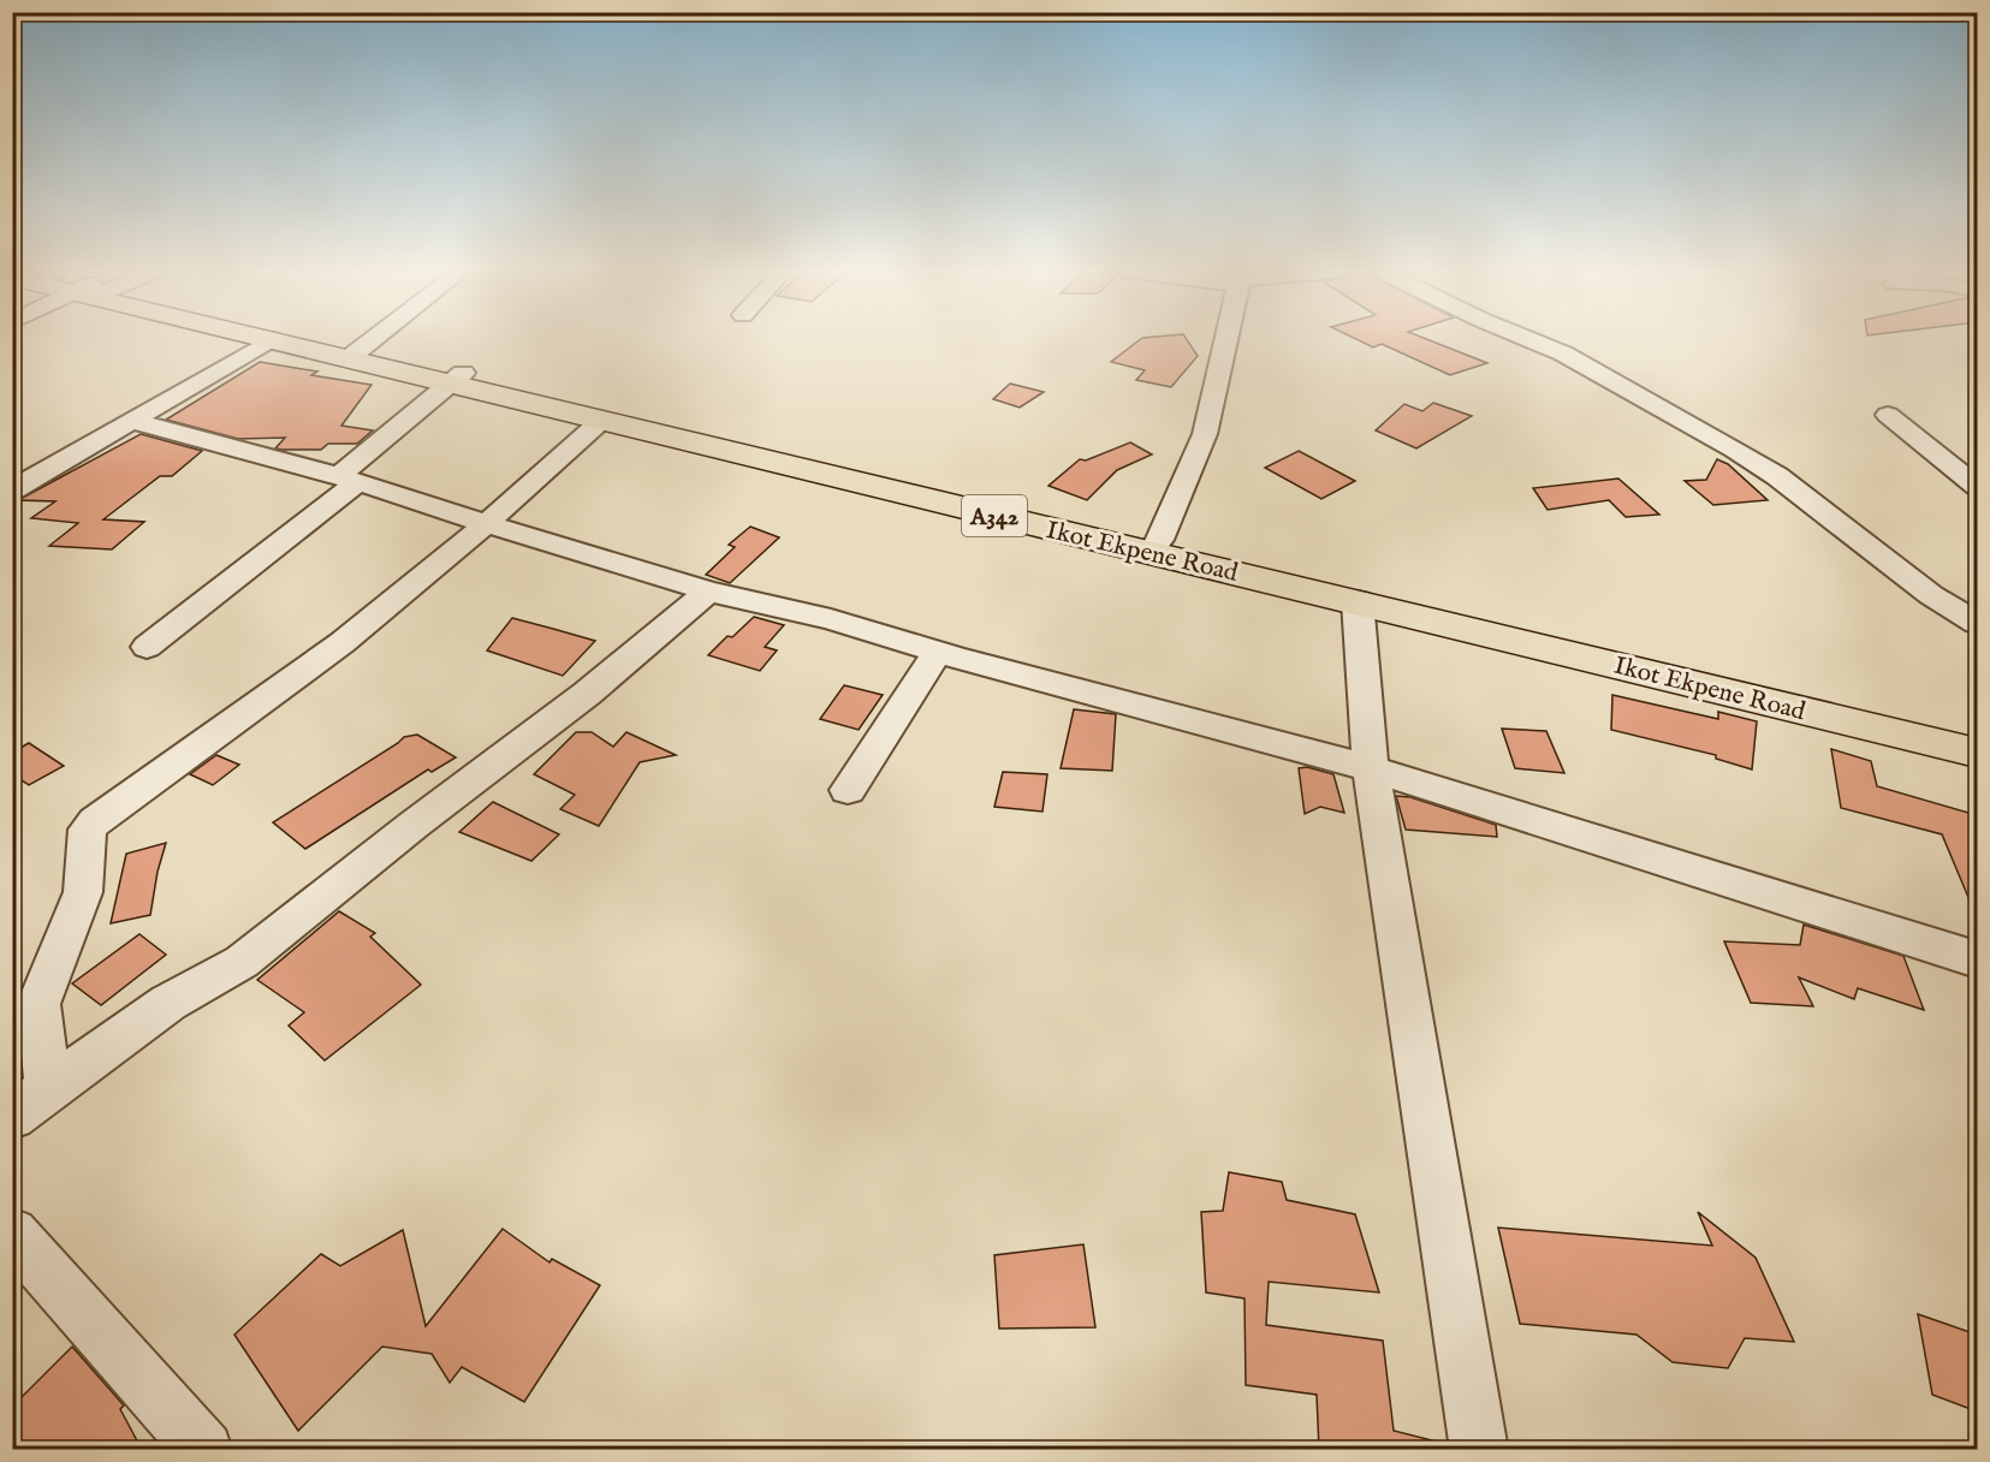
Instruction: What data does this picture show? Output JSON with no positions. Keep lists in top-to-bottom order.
{
  "streets": {
    "highway": ["A342", "Ikot Ekpene Road"]
  }
}
